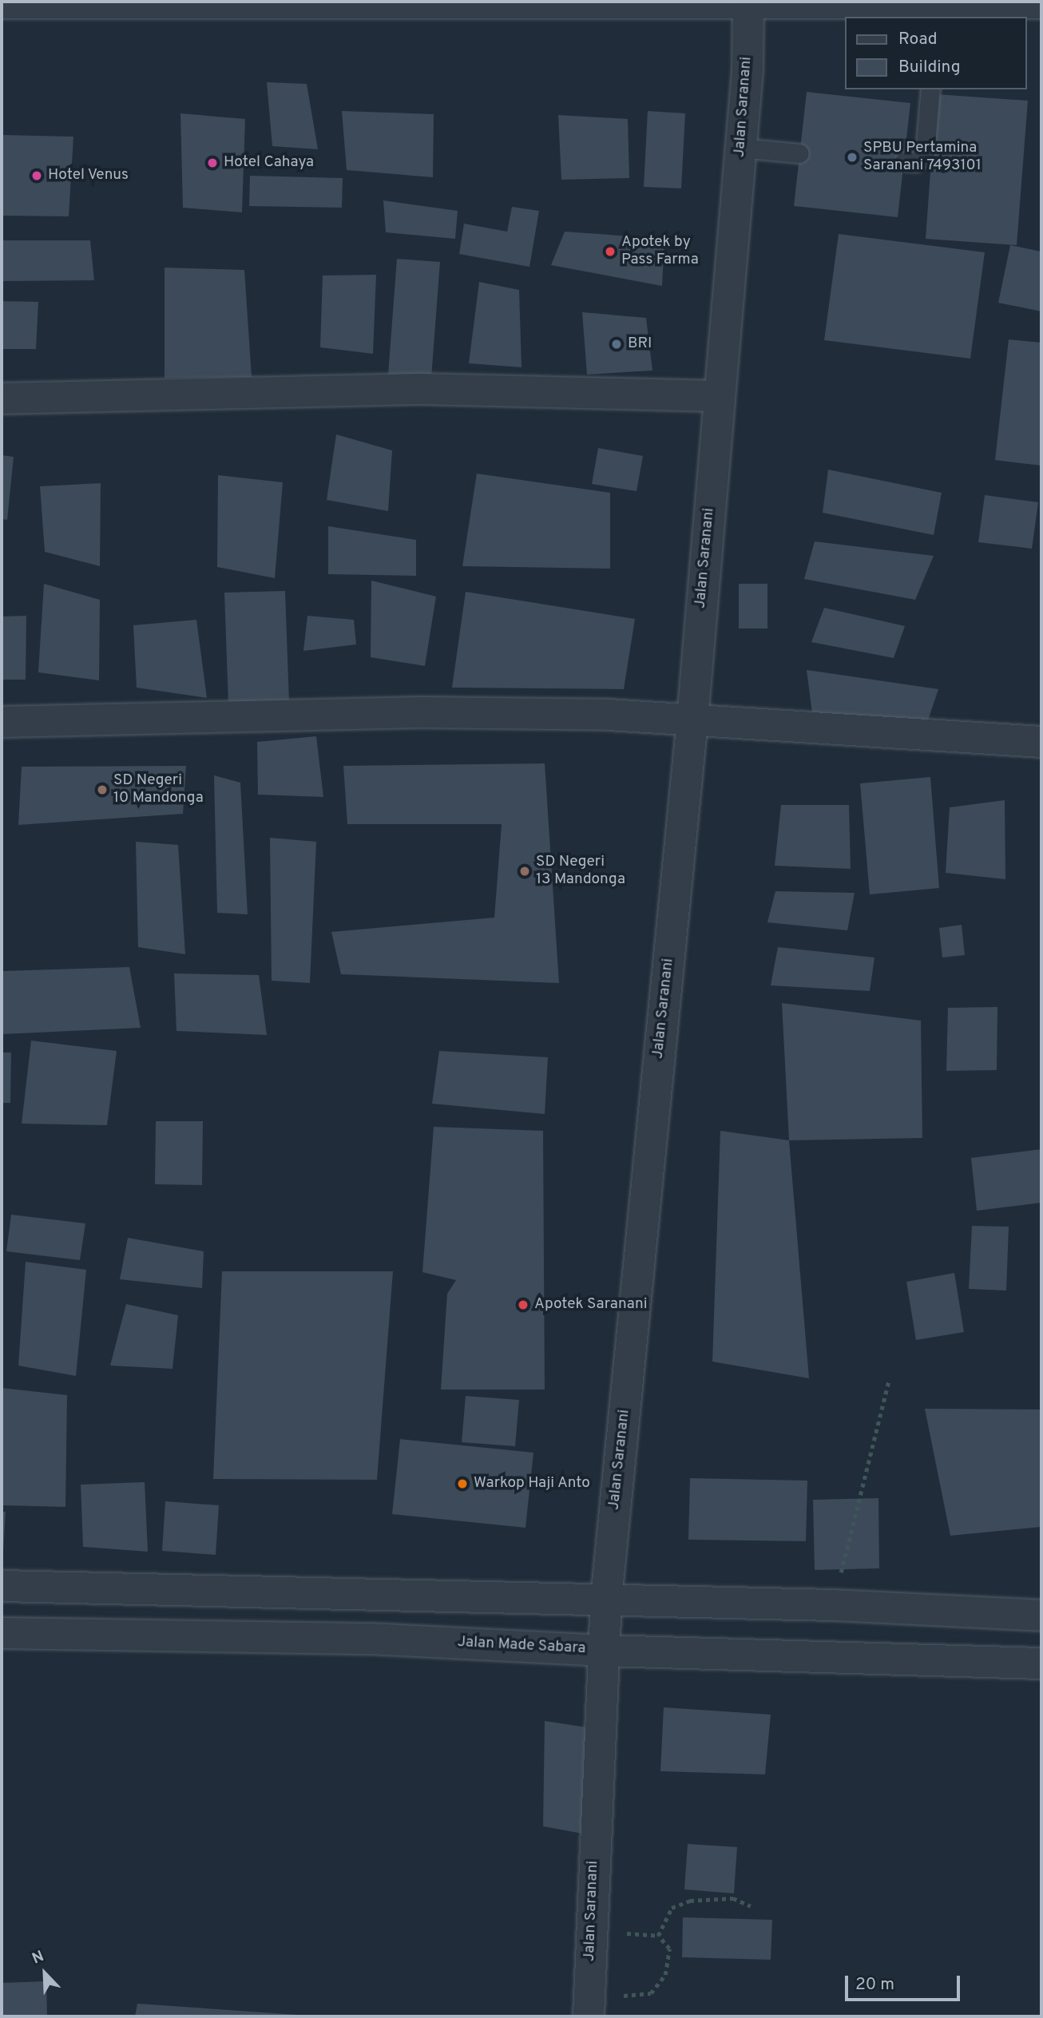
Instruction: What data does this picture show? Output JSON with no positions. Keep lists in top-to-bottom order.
{
  "streets": {
    "street": ["Jalan Saranani", "Jalan Made Sabara"]
  },
  "crossings": [
    ["Jalan Saranani", "Jalan Made Sabara"]
  ],
  "places": [
    "SPBU Pertamina Saranani 7493101",
    "Hotel Cahaya",
    "Hotel Venus",
    "Apotek by Pass Farma",
    "BRI",
    "SD Negeri 10 Mandonga",
    "SD Negeri 13 Mandonga",
    "Apotek Saranani",
    "Warkop Haji Anto"
  ],
  "legend": ["Road", "Building"],
  "scale_bar": "20 m",
  "north": "top left"
}
